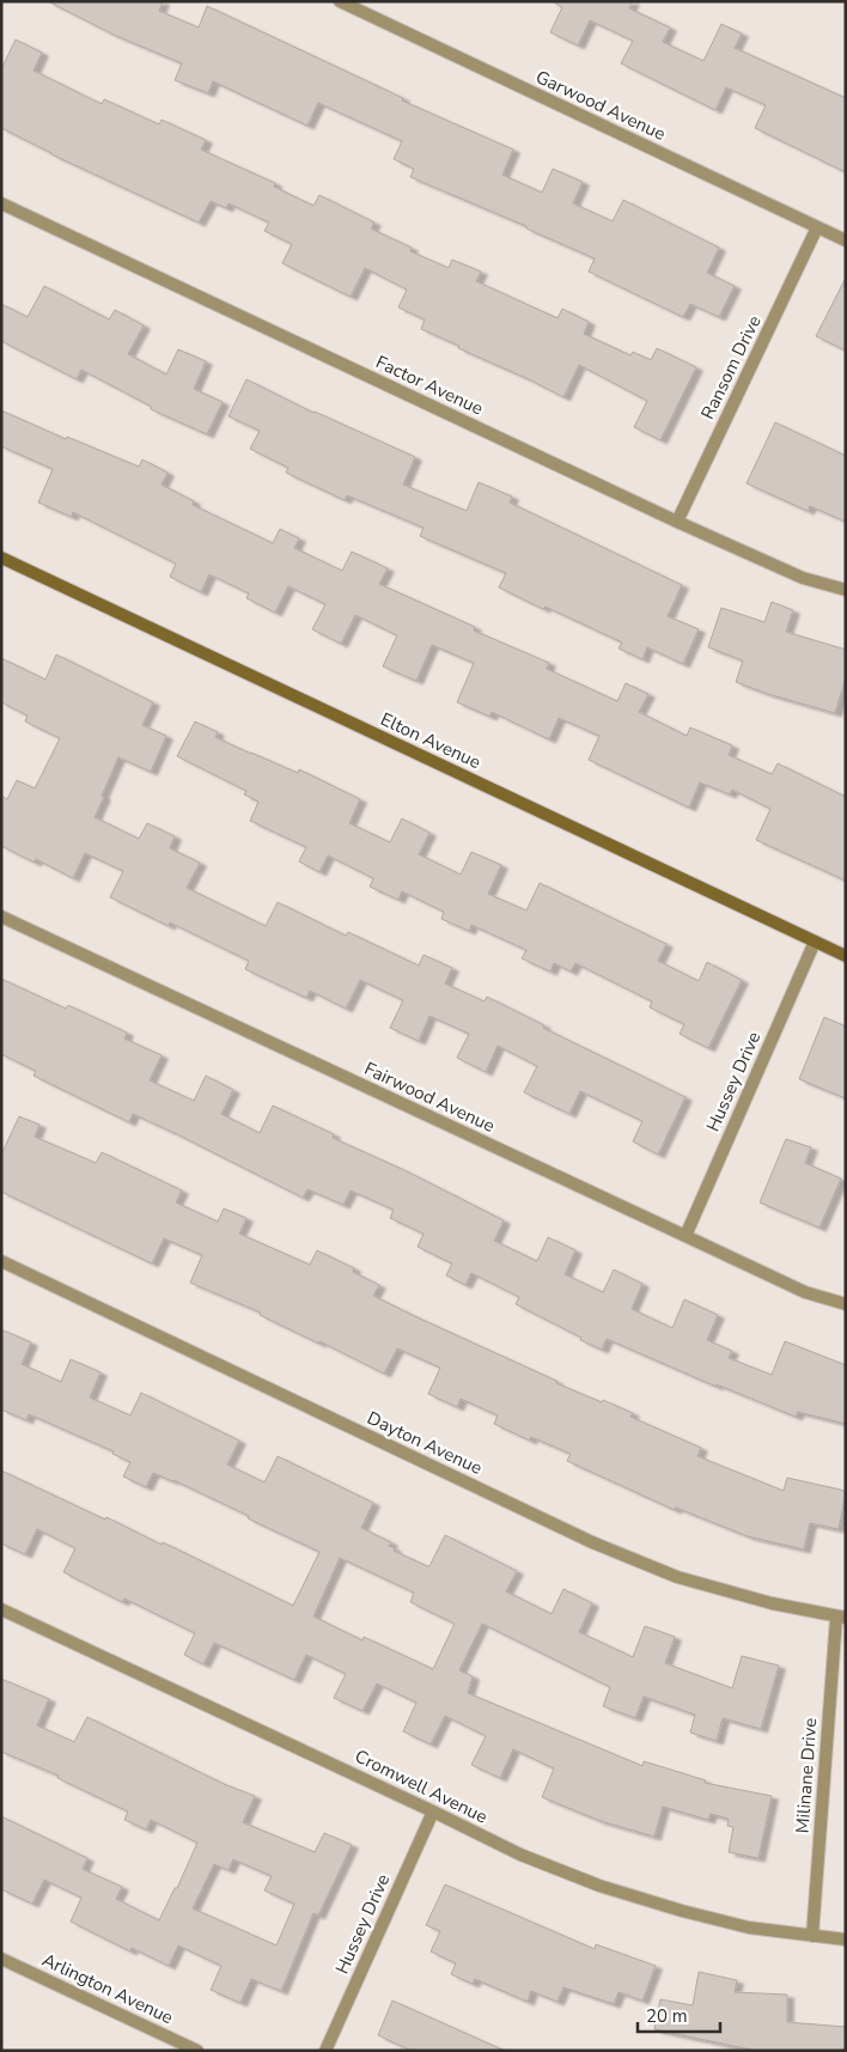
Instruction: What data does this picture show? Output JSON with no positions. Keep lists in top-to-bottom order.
{
  "streets": {
    "street": [
      "Garwood Avenue",
      "Ransom Drive",
      "Factor Avenue",
      "Elton Avenue",
      "Hussey Drive",
      "Fairwood Avenue",
      "Dayton Avenue",
      "Milinane Drive",
      "Cromwell Avenue",
      "Arlington Avenue"
    ]
  },
  "crossings": [
    ["Garwood Avenue", "Ransom Drive"],
    ["Ransom Drive", "Factor Avenue"],
    ["Elton Avenue", "Hussey Drive"],
    ["Hussey Drive", "Fairwood Avenue"],
    ["Hussey Drive", "Cromwell Avenue"],
    ["Dayton Avenue", "Milinane Drive"],
    ["Milinane Drive", "Cromwell Avenue"]
  ],
  "scale_bar": "20 m"
}
